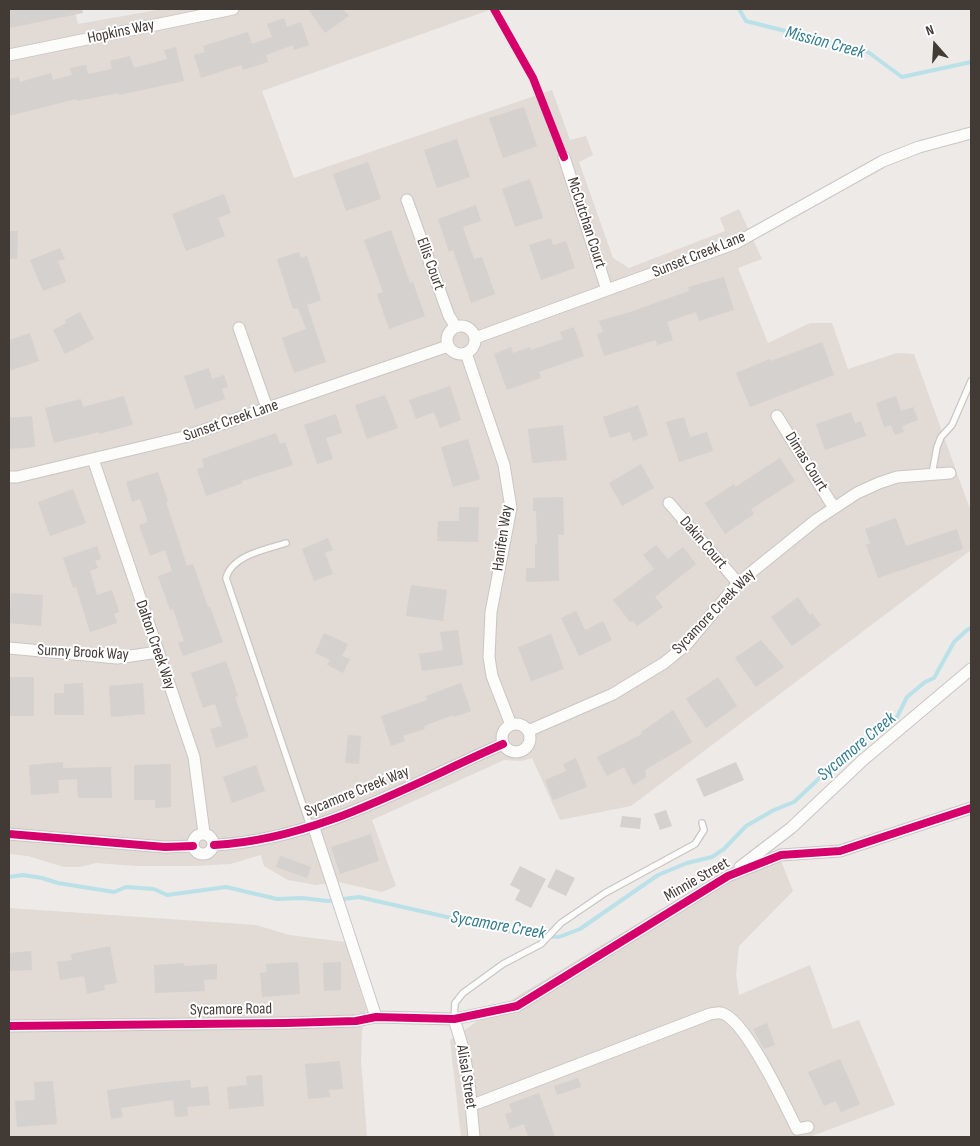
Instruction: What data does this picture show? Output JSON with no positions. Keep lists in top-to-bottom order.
{
  "streets": {
    "street": [
      "Hopkins Way",
      "McCutchan Court",
      "Sunset Creek Lane",
      "Ellis Court",
      "Dimas Court",
      "Hanifen Way",
      "Dakin Court",
      "Sycamore Creek Way",
      "Dalton Creek Way",
      "Sunny Brook Way",
      "Minnie Street",
      "Sycamore Road",
      "Alisal Street"
    ]
  },
  "crossings": [
    ["McCutchan Court", "Sunset Creek Lane"],
    ["Sunset Creek Lane", "Ellis Court"],
    ["Sunset Creek Lane", "Hanifen Way"],
    ["Sunset Creek Lane", "Dalton Creek Way"],
    ["Ellis Court", "Hanifen Way"],
    ["Dimas Court", "Sycamore Creek Way"],
    ["Hanifen Way", "Sycamore Creek Way"],
    ["Dakin Court", "Sycamore Creek Way"],
    ["Sycamore Creek Way", "Dalton Creek Way"],
    ["Dalton Creek Way", "Sunny Brook Way"],
    ["Minnie Street", "Sycamore Road"],
    ["Minnie Street", "Alisal Street"],
    ["Sycamore Road", "Alisal Street"]
  ],
  "water": ["Mission Creek", "Sycamore Creek"],
  "north": "top"
}
